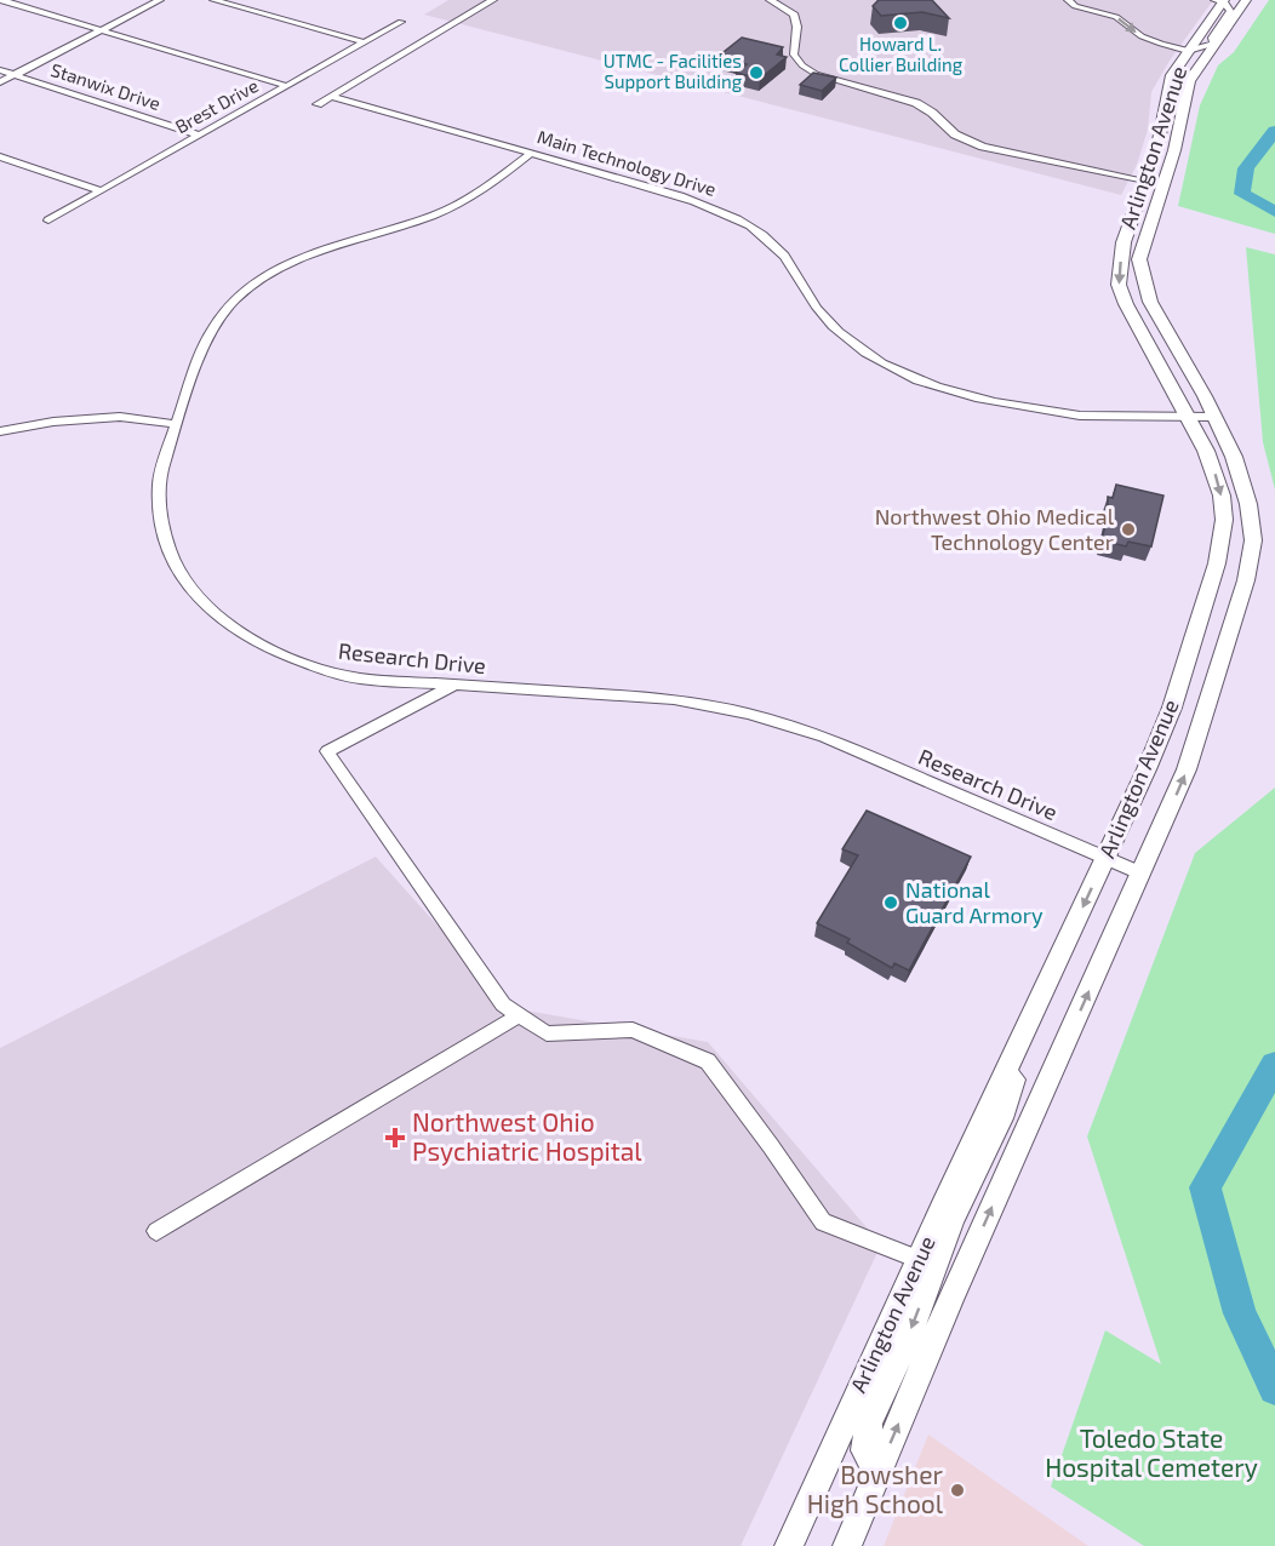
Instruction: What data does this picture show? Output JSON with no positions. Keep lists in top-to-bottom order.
{
  "streets": {
    "street": [
      "Stanwix Drive",
      "Brest Drive",
      "Arlington Avenue",
      "Main Technology Drive",
      "Research Drive"
    ]
  },
  "crossings": [
    ["Stanwix Drive", "Brest Drive"],
    ["Arlington Avenue", "Main Technology Drive"],
    ["Arlington Avenue", "Research Drive"],
    ["Main Technology Drive", "Research Drive"]
  ],
  "parks": ["Toledo State Hospital Cemetery"],
  "places": {
    "other": [
      "Howard L. Collier Building",
      "UTMC - Facilities Support Building",
      "Northwest Ohio Medical Technology Center",
      "National Guard Armory",
      "Bowsher High School"
    ],
    "health": ["Northwest Ohio Psychiatric Hospital"]
  }
}
